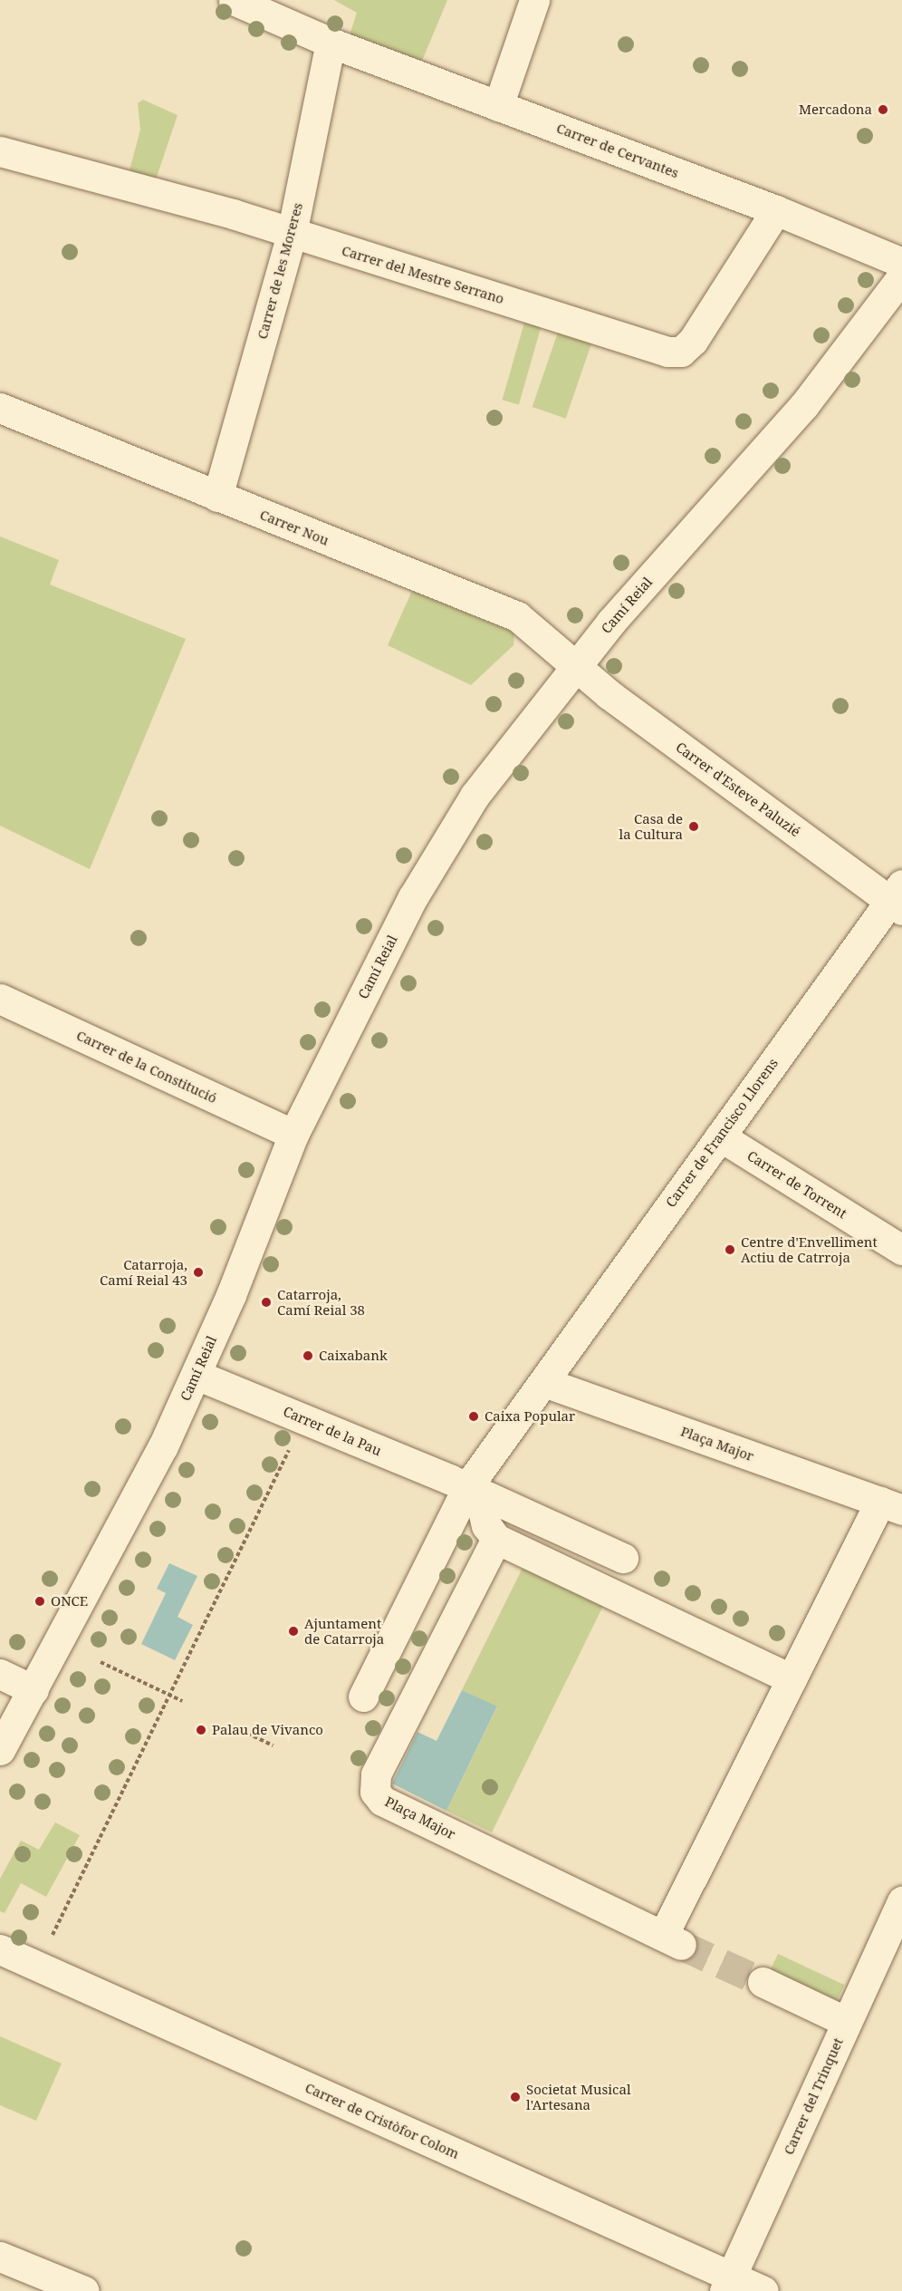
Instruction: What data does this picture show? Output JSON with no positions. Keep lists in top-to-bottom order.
{
  "streets": {
    "street": [
      "Carrer de Cervantes",
      "Carrer de les Moreres",
      "Carrer del Mestre Serrano",
      "Carrer Nou",
      "Camí Reial",
      "Carrer d'Esteve Paluzié",
      "Carrer de la Constitució",
      "Carrer de Francisco Llorens",
      "Carrer de Torrent",
      "Carrer de la Pau",
      "Plaça Major",
      "Carrer del Trinquet",
      "Carrer de Cristòfor Colom"
    ]
  },
  "crossings": [
    ["Carrer de Cervantes", "Carrer de les Moreres"],
    ["Carrer de Cervantes", "Carrer del Mestre Serrano"],
    ["Carrer de les Moreres", "Carrer del Mestre Serrano"],
    ["Carrer de les Moreres", "Carrer Nou"],
    ["Carrer Nou", "Camí Reial"],
    ["Carrer Nou", "Carrer d'Esteve Paluzié"],
    ["Camí Reial", "Carrer d'Esteve Paluzié"],
    ["Camí Reial", "Carrer de la Constitució"],
    ["Camí Reial", "Carrer de la Pau"],
    ["Carrer d'Esteve Paluzié", "Carrer de Francisco Llorens"],
    ["Carrer de Francisco Llorens", "Carrer de Torrent"],
    ["Carrer de Francisco Llorens", "Plaça Major"],
    ["Carrer del Trinquet", "Carrer de Cristòfor Colom"]
  ],
  "places": [
    "Mercadona",
    "Casa de la Cultura",
    "Centre d'Envelliment Actiu de Catrroja",
    "Catarroja, Camí Reial 43",
    "Catarroja, Camí Reial 38",
    "Caixabank",
    "Caixa Popular",
    "ONCE",
    "Ajuntament de Catarroja",
    "Palau de Vivanco",
    "Societat Musical l'Artesana"
  ]
}
